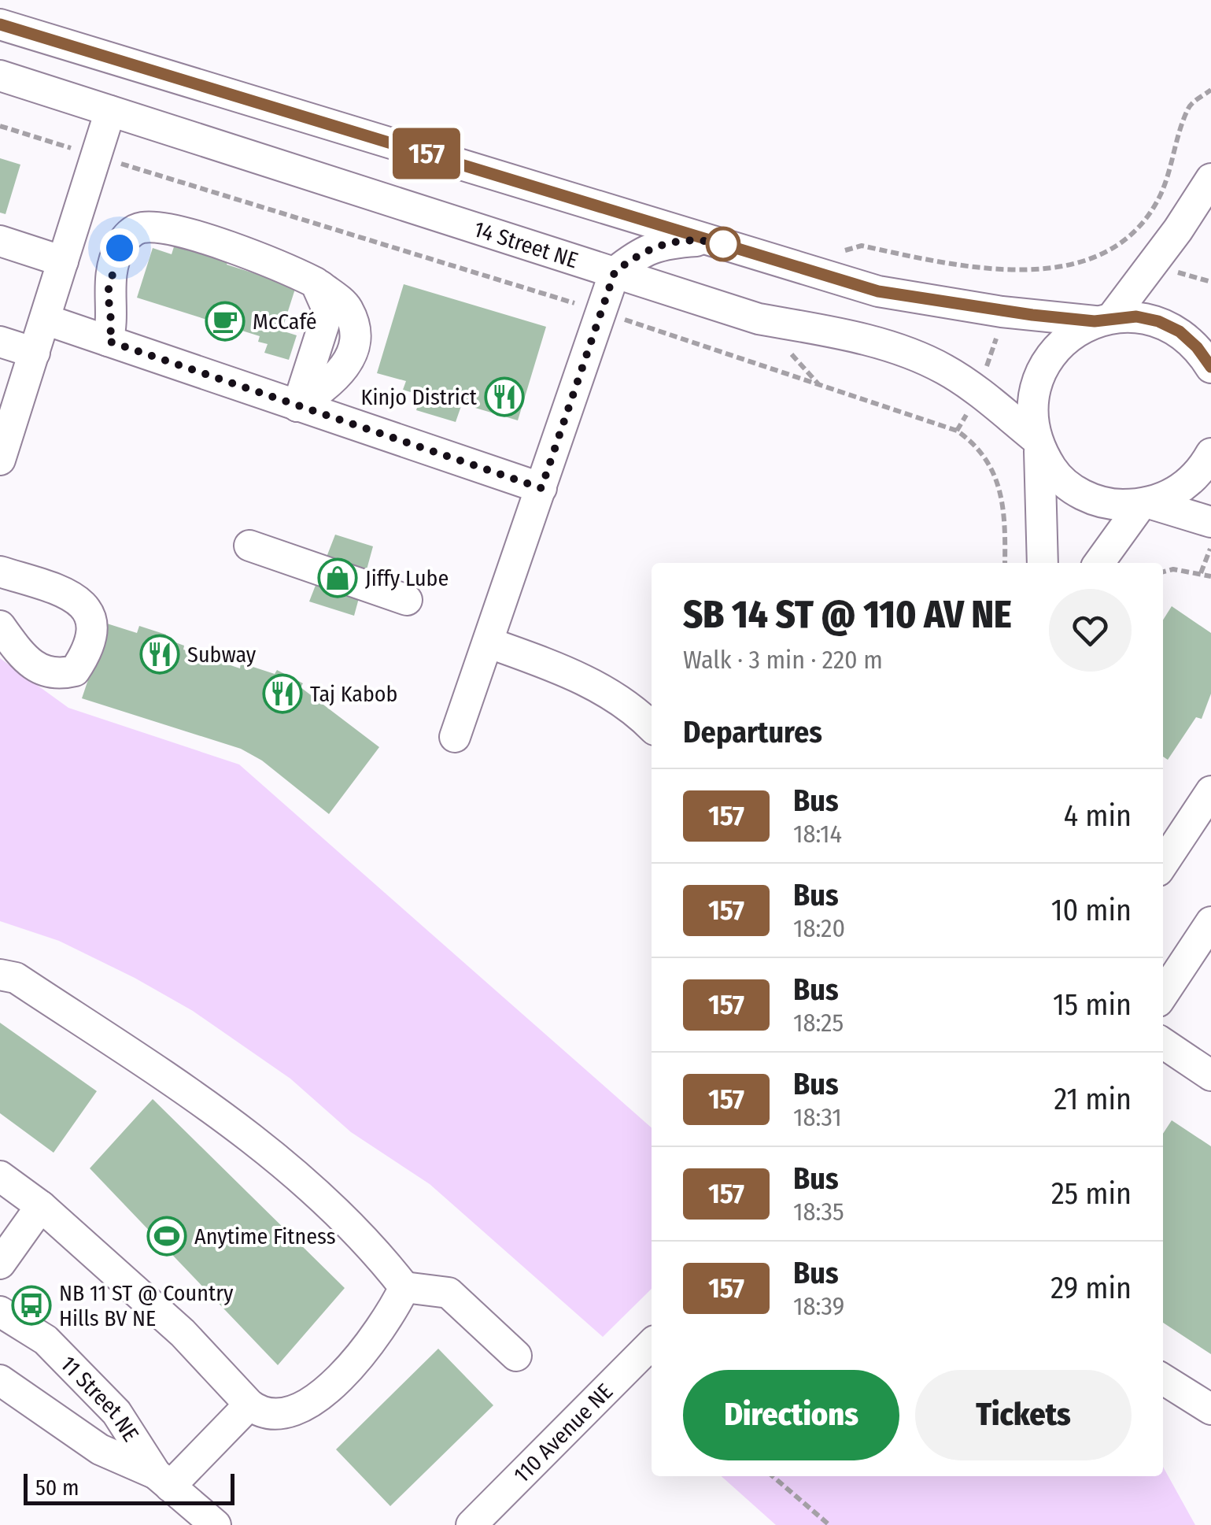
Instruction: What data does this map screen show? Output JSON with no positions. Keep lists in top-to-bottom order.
{
  "streets": {
    "street": ["14 Street NE", "11 Street NE", "110 Avenue NE"]
  },
  "places": {
    "cafe": ["McCafé"],
    "restaurant": ["Kinjo District", "Subway", "Taj Kabob"],
    "shop": ["Jiffy Lube"],
    "sports": ["Anytime Fitness"],
    "bus stop": ["NB 11 ST @ Country Hills BV NE"]
  },
  "lines": ["bus line 157"],
  "scale_bar": "50 m",
  "page": {
    "on_map": "157",
    "heading": [
      ["SB 14 ST @ 110 AV NE", "Walk · 3 min · 220 m"],
      "Departures"
    ],
    "list": [
      {
        "mark": "157",
        "name": "Bus",
        "note": "18:14",
        "value": "4 min"
      },
      {
        "mark": "157",
        "name": "Bus",
        "note": "18:20",
        "value": "10 min"
      },
      {
        "mark": "157",
        "name": "Bus",
        "note": "18:25",
        "value": "15 min"
      },
      {
        "mark": "157",
        "name": "Bus",
        "note": "18:31",
        "value": "21 min"
      },
      {
        "mark": "157",
        "name": "Bus",
        "note": "18:35",
        "value": "25 min"
      },
      {
        "mark": "157",
        "name": "Bus",
        "note": "18:39",
        "value": "29 min"
      }
    ],
    "buttons": ["Directions", "Tickets"],
    "scale": "50 m"
  }
}
